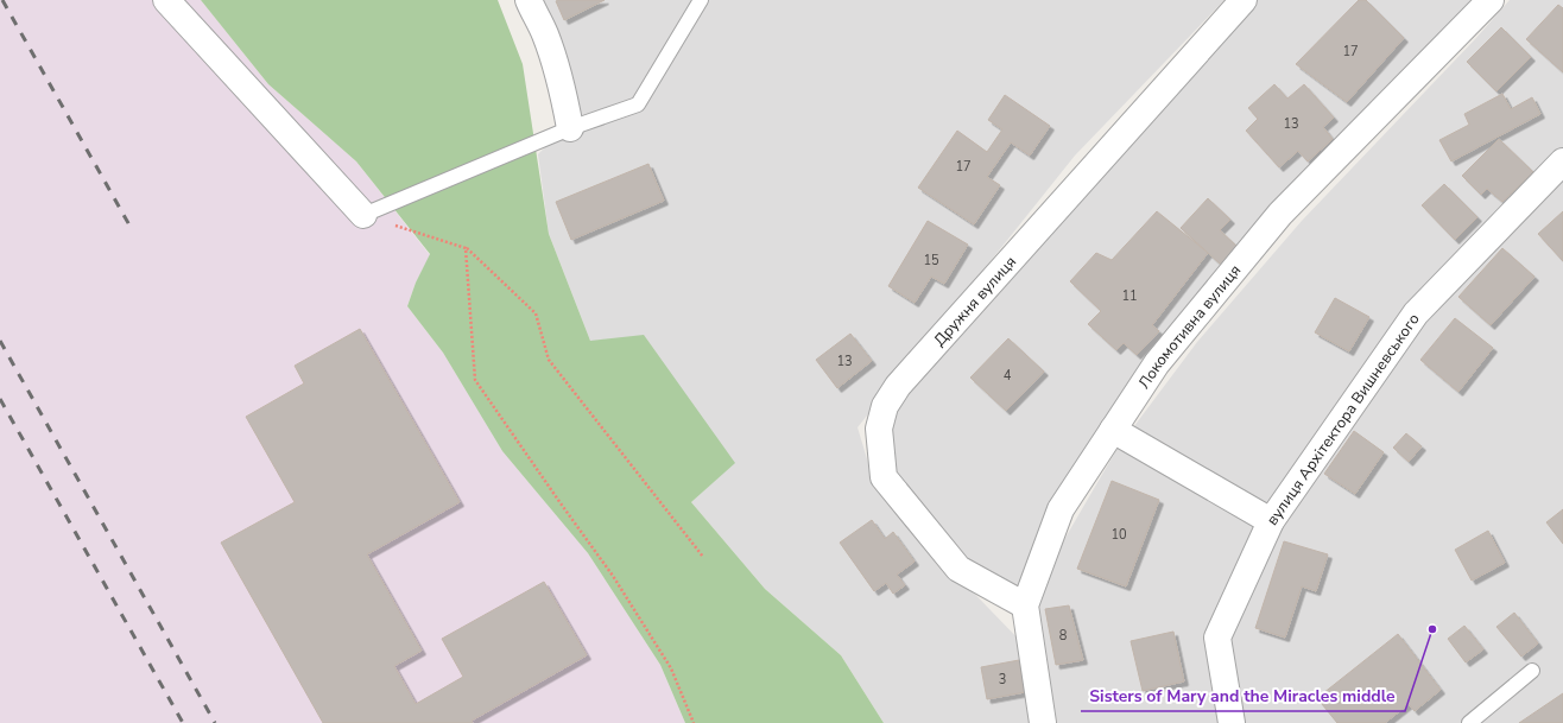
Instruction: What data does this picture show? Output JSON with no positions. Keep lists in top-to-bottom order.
{
  "streets": {
    "street": ["Дружня вулиця", "Локомотивна вулиця", "вулиця Архітектора Вишневського"]
  },
  "crossings": [
    ["Дружня вулиця", "Локомотивна вулиця"]
  ],
  "places": ["Sisters of Mary and the Miracles middle"],
  "house_numbers": [
    "17",
    "13",
    "17",
    "15",
    "11",
    "13",
    "4",
    "10",
    "8",
    "3"
  ]
}
